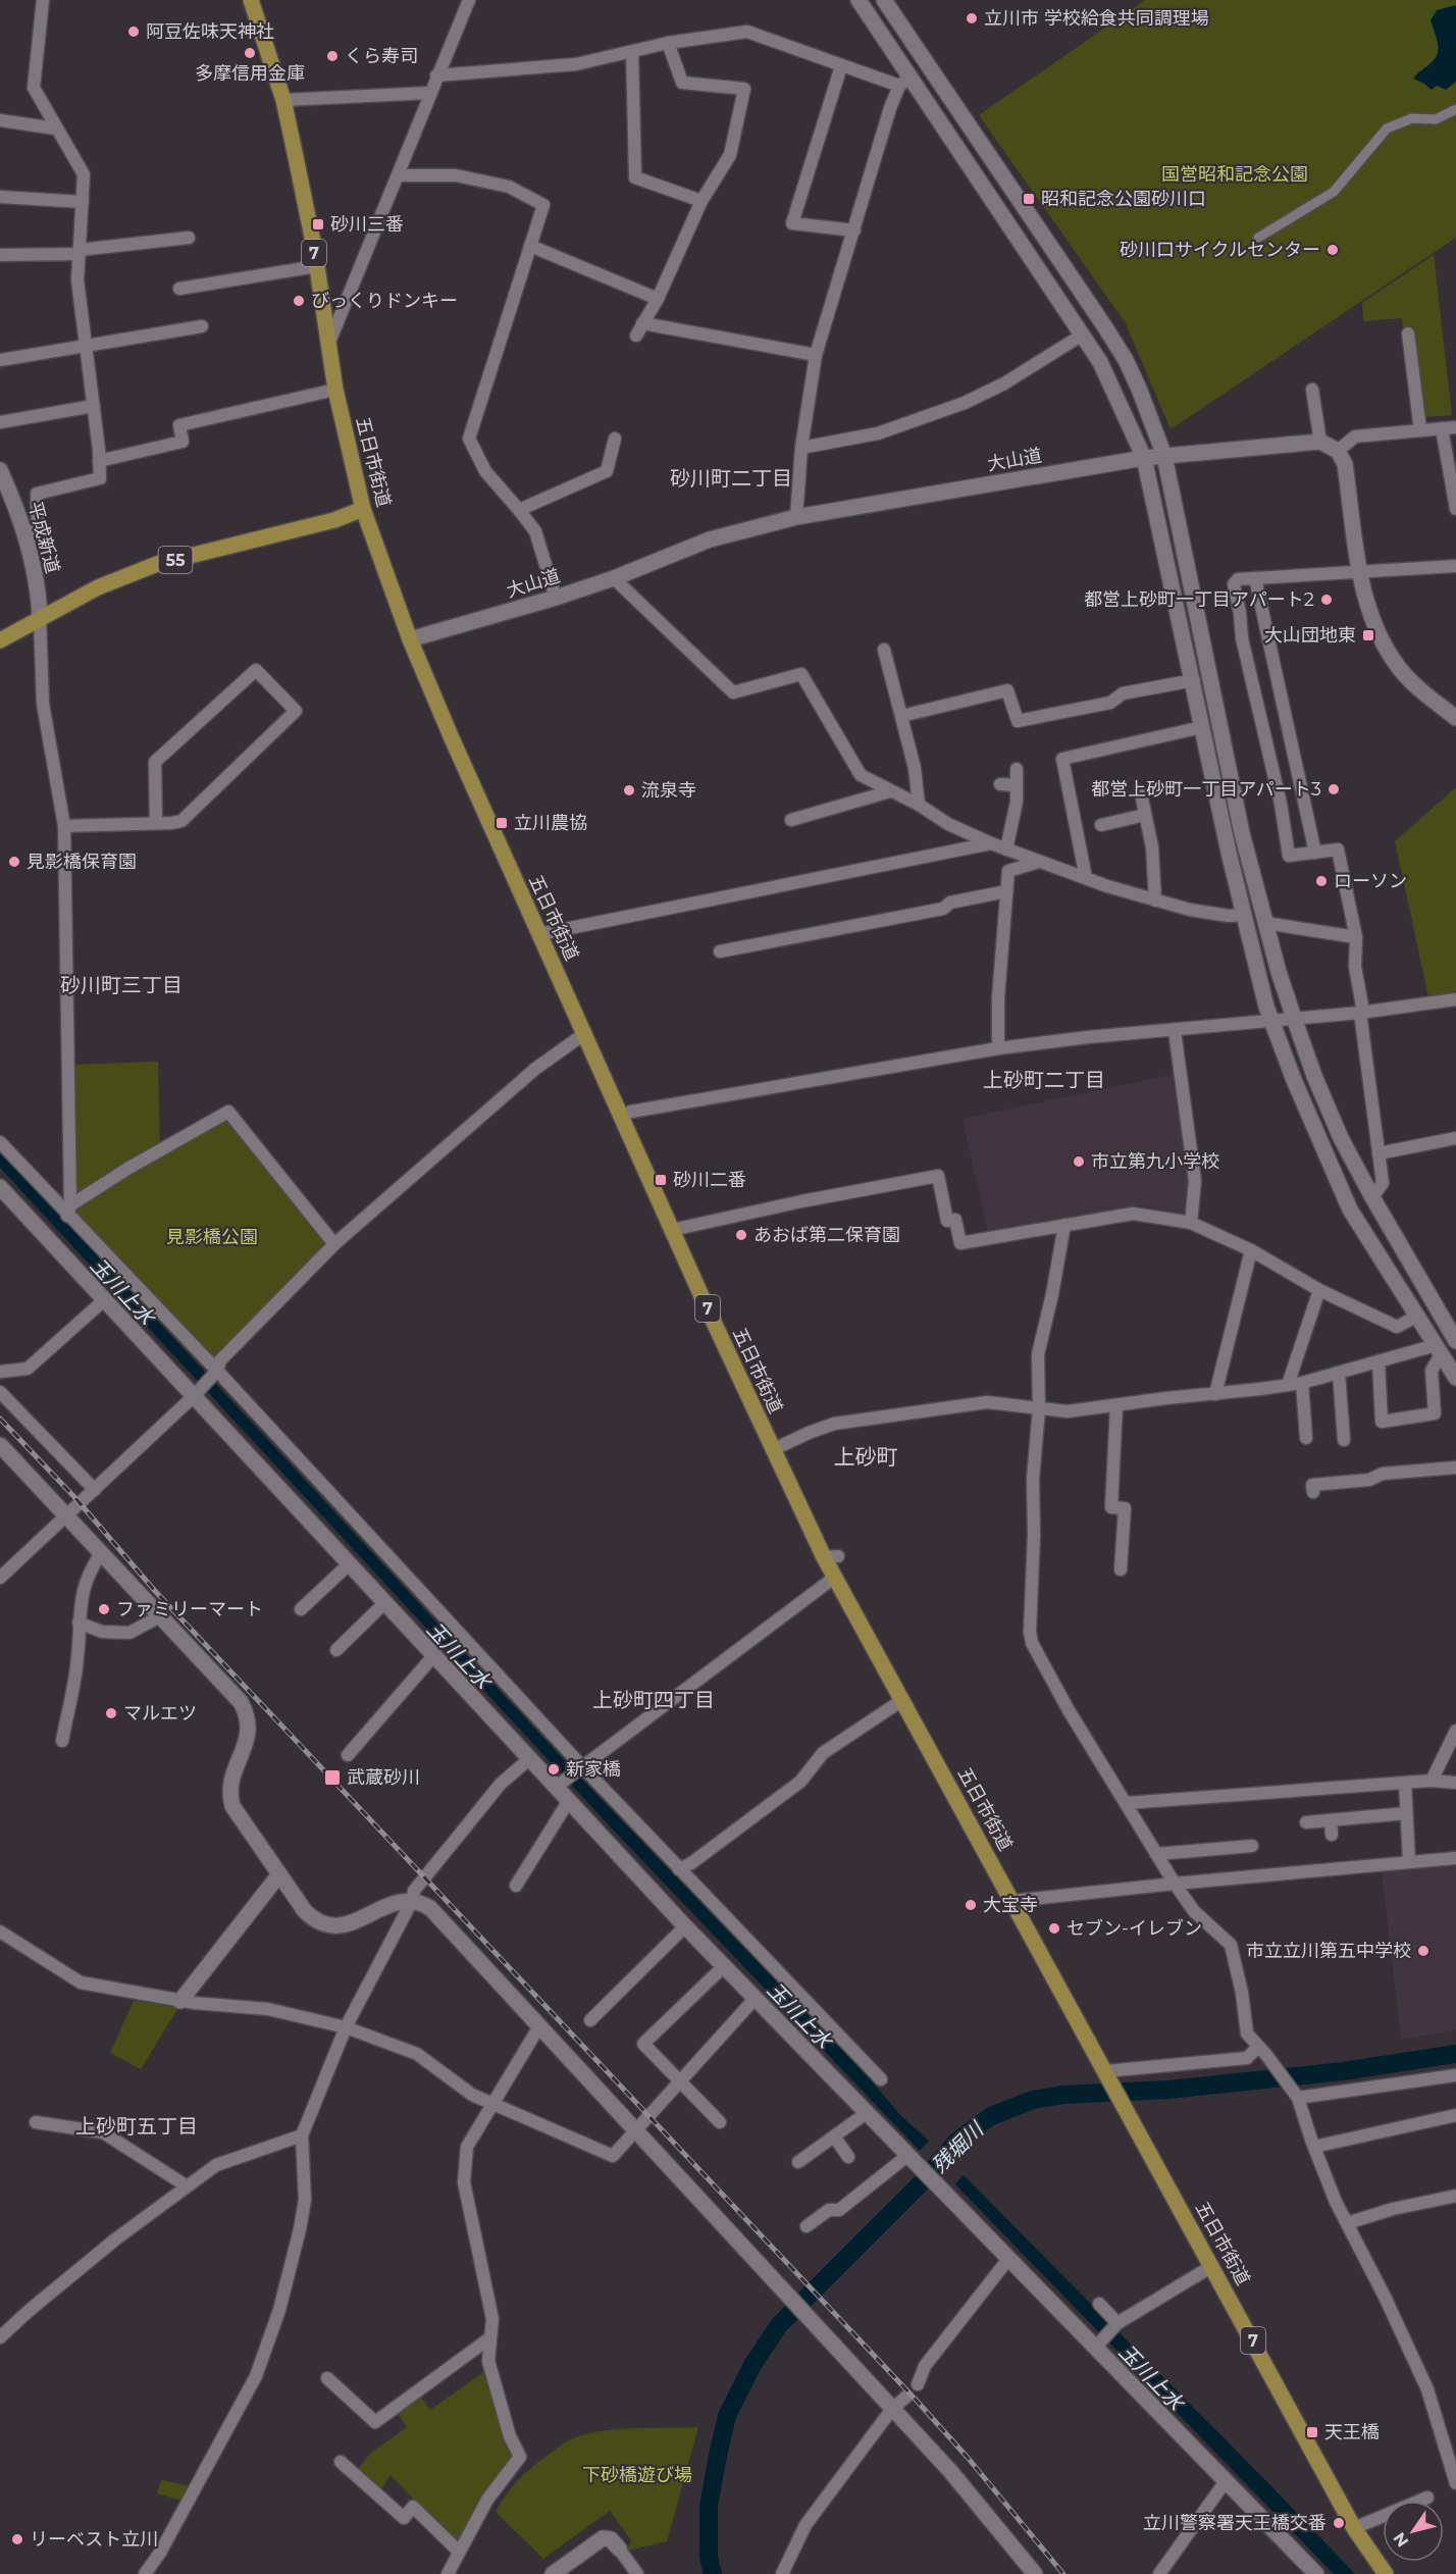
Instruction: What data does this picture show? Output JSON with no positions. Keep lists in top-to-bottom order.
{
  "streets": {
    "main road": ["7", "五日市街道", "55"],
    "street": ["大山道", "平成新道"]
  },
  "crossings": [
    ["大山道", "五日市街道"],
    ["五日市街道", "55"],
    ["平成新道", "55"]
  ],
  "districts": [
    "砂川町二丁目",
    "砂川町三丁目",
    "上砂町二丁目",
    "上砂町",
    "上砂町四丁目",
    "上砂町五丁目"
  ],
  "water": ["玉川上水", "残堀川"],
  "parks": ["国営昭和記念公園", "見影橋公園", "下砂橋遊び場"],
  "places": {
    "other": [
      "立川市 学校給食共同調理場",
      "阿豆佐味天神社",
      "多摩信用金庫",
      "くら寿司",
      "砂川口サイクルセンター",
      "びっくりドンキー",
      "都営上砂町一丁目アパート2",
      "都営上砂町一丁目アパート3",
      "流泉寺",
      "見影橋保育園",
      "ローソン",
      "市立第九小学校",
      "あおば第二保育園",
      "ファミリーマート",
      "マルエツ",
      "新家橋",
      "大宝寺",
      "セブン-イレブン",
      "市立立川第五中学校",
      "立川警察署天王橋交番",
      "リーベスト立川"
    ],
    "transit": [
      "昭和記念公園砂川口",
      "砂川三番",
      "大山団地東",
      "立川農協",
      "砂川二番",
      "武蔵砂川",
      "天王橋"
    ]
  },
  "north": "bottom left"
}
